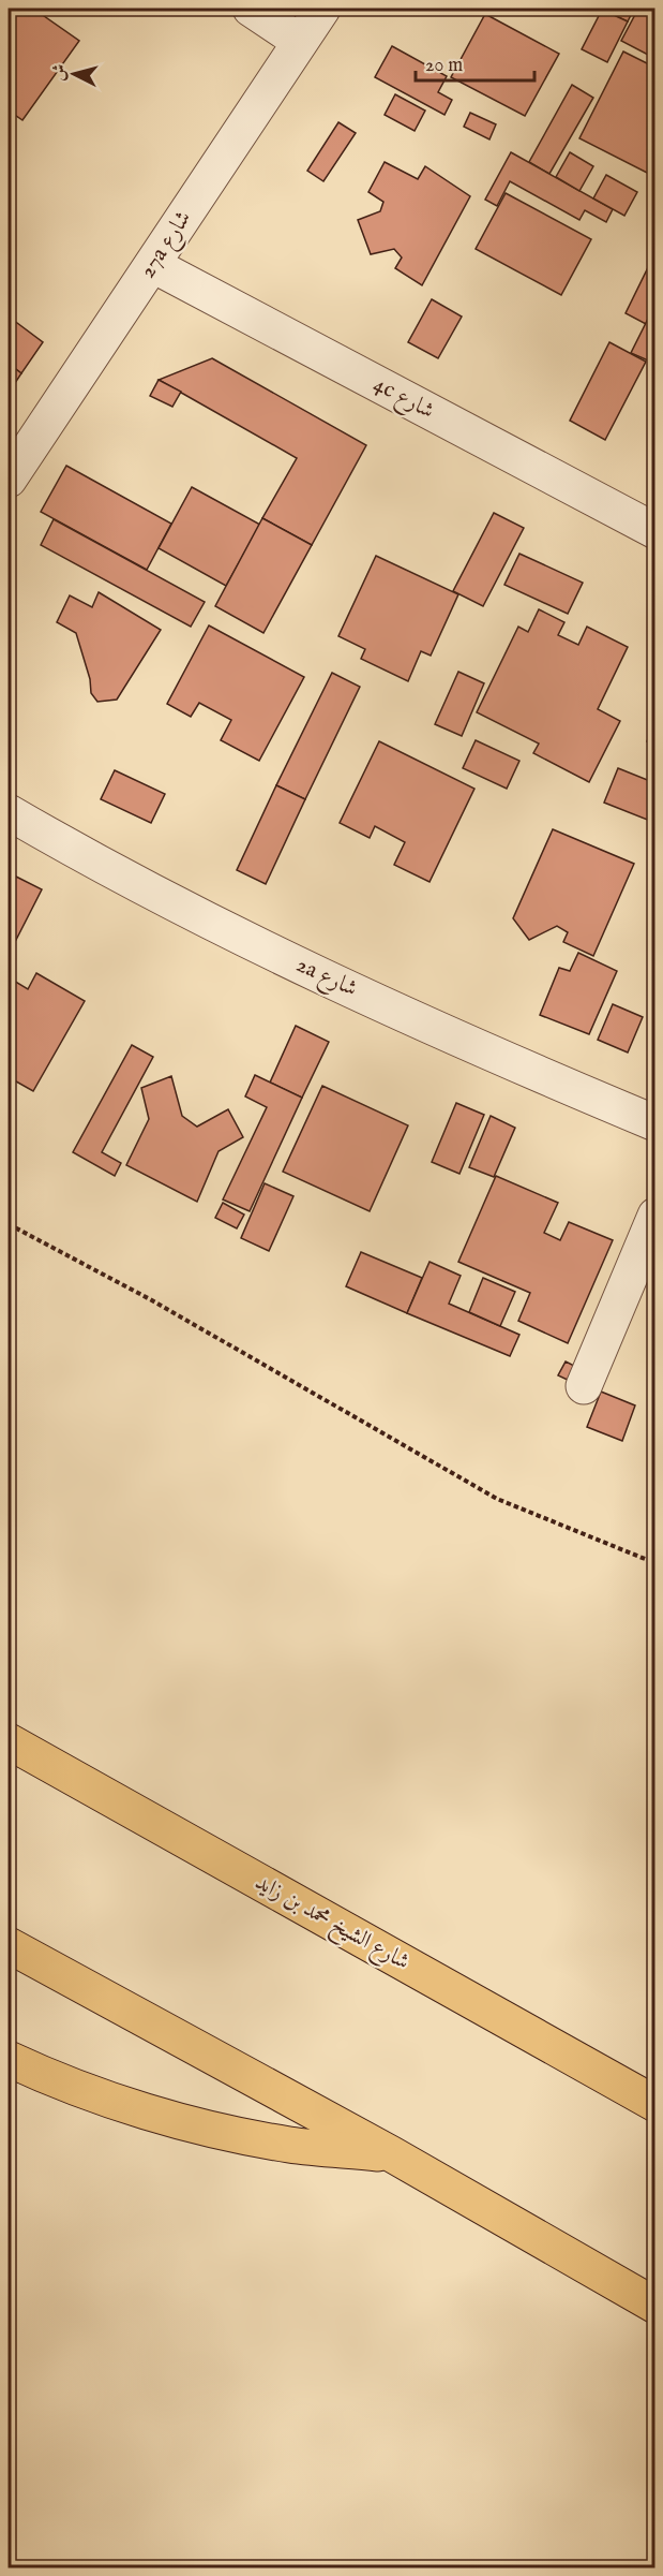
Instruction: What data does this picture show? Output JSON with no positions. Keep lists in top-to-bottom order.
{
  "streets": {
    "highway": ["شارع الشيخ محمد بن زايد"],
    "street": ["27a شارع", "4c شارع", "2a شارع"]
  },
  "crossings": [
    ["27a شارع", "4c شارع"]
  ],
  "scale_bar": "20 m",
  "north": "left"
}
